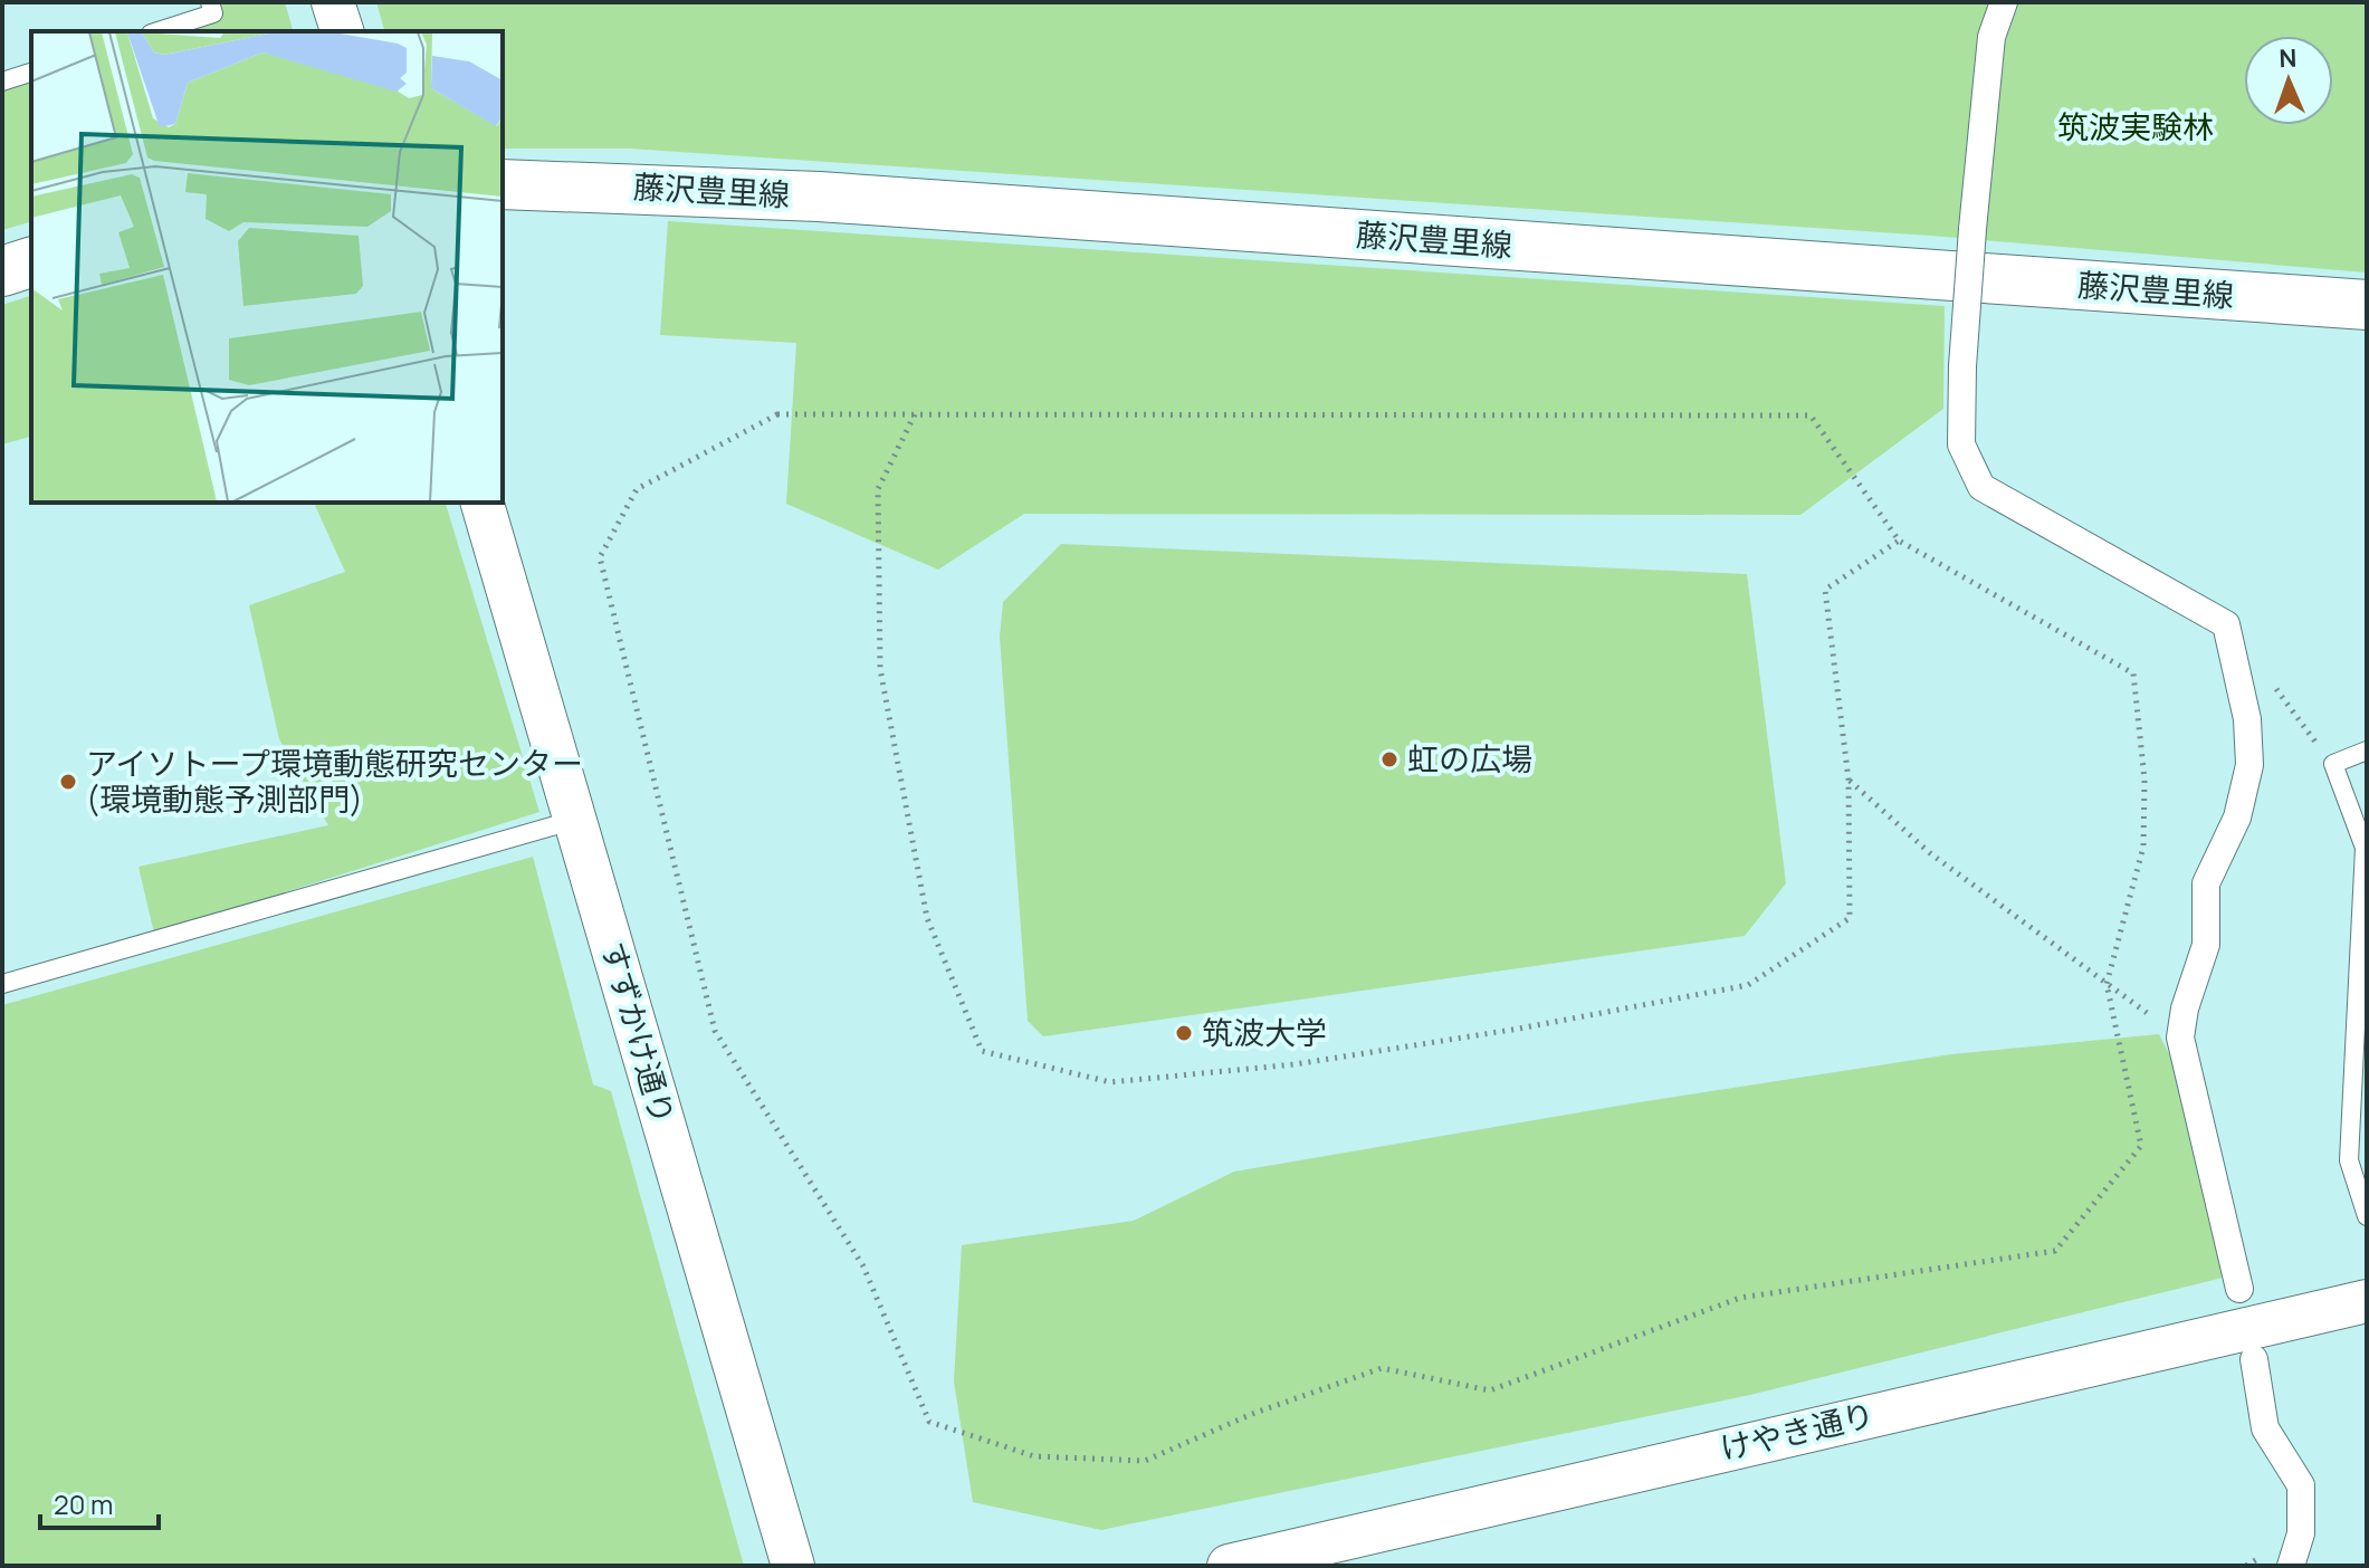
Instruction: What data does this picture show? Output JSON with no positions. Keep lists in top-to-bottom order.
{
  "streets": {
    "main road": ["藤沢豊里線"],
    "street": ["すずかけ通り", "けやき通り"]
  },
  "parks": ["筑波実験林"],
  "places": ["虹の広場", "アイソトープ環境動態研究センター (環境動態予測部門)", "筑波大学"],
  "scale_bar": "20 m",
  "north": "top"
}
